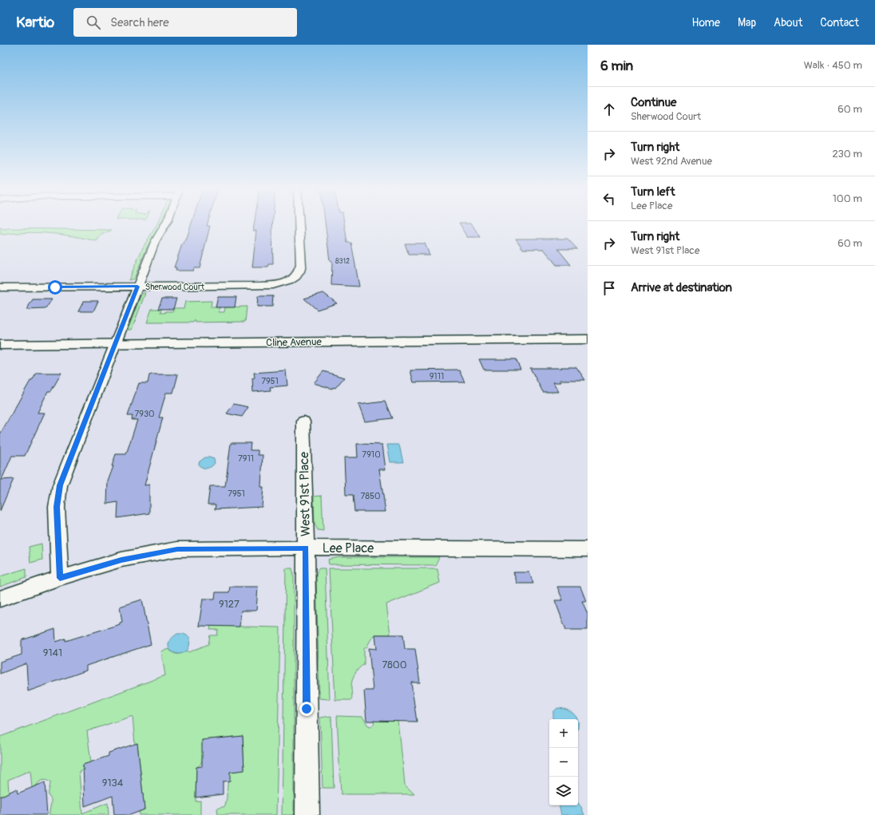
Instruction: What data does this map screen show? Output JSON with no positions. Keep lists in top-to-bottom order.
{
  "streets": {
    "street": [
      "Sherwood Court",
      "Cline Avenue",
      "West 91st Place",
      "Lee Place"
    ]
  },
  "crossings": [
    ["West 91st Place", "Lee Place"]
  ],
  "house_numbers": [
    "8312",
    "9111",
    "7951",
    "7930",
    "7910",
    "7911",
    "7951",
    "7850",
    "9127",
    "9141",
    "7800",
    "9134"
  ],
  "page": {
    "header": "Kartio",
    "search": "Search here",
    "nav": [
      "Home",
      "Map",
      "About",
      "Contact"
    ],
    "heading": ["6 min", "Walk · 450 m"],
    "list": [
      ["Continue", "Sherwood Court", "60 m"],
      ["Turn right", "West 92nd Avenue", "230 m"],
      ["Turn left", "Lee Place", "100 m"],
      ["Turn right", "West 91st Place", "60 m"],
      "Arrive at destination"
    ],
    "map_buttons": ["+", "−"]
  }
}
